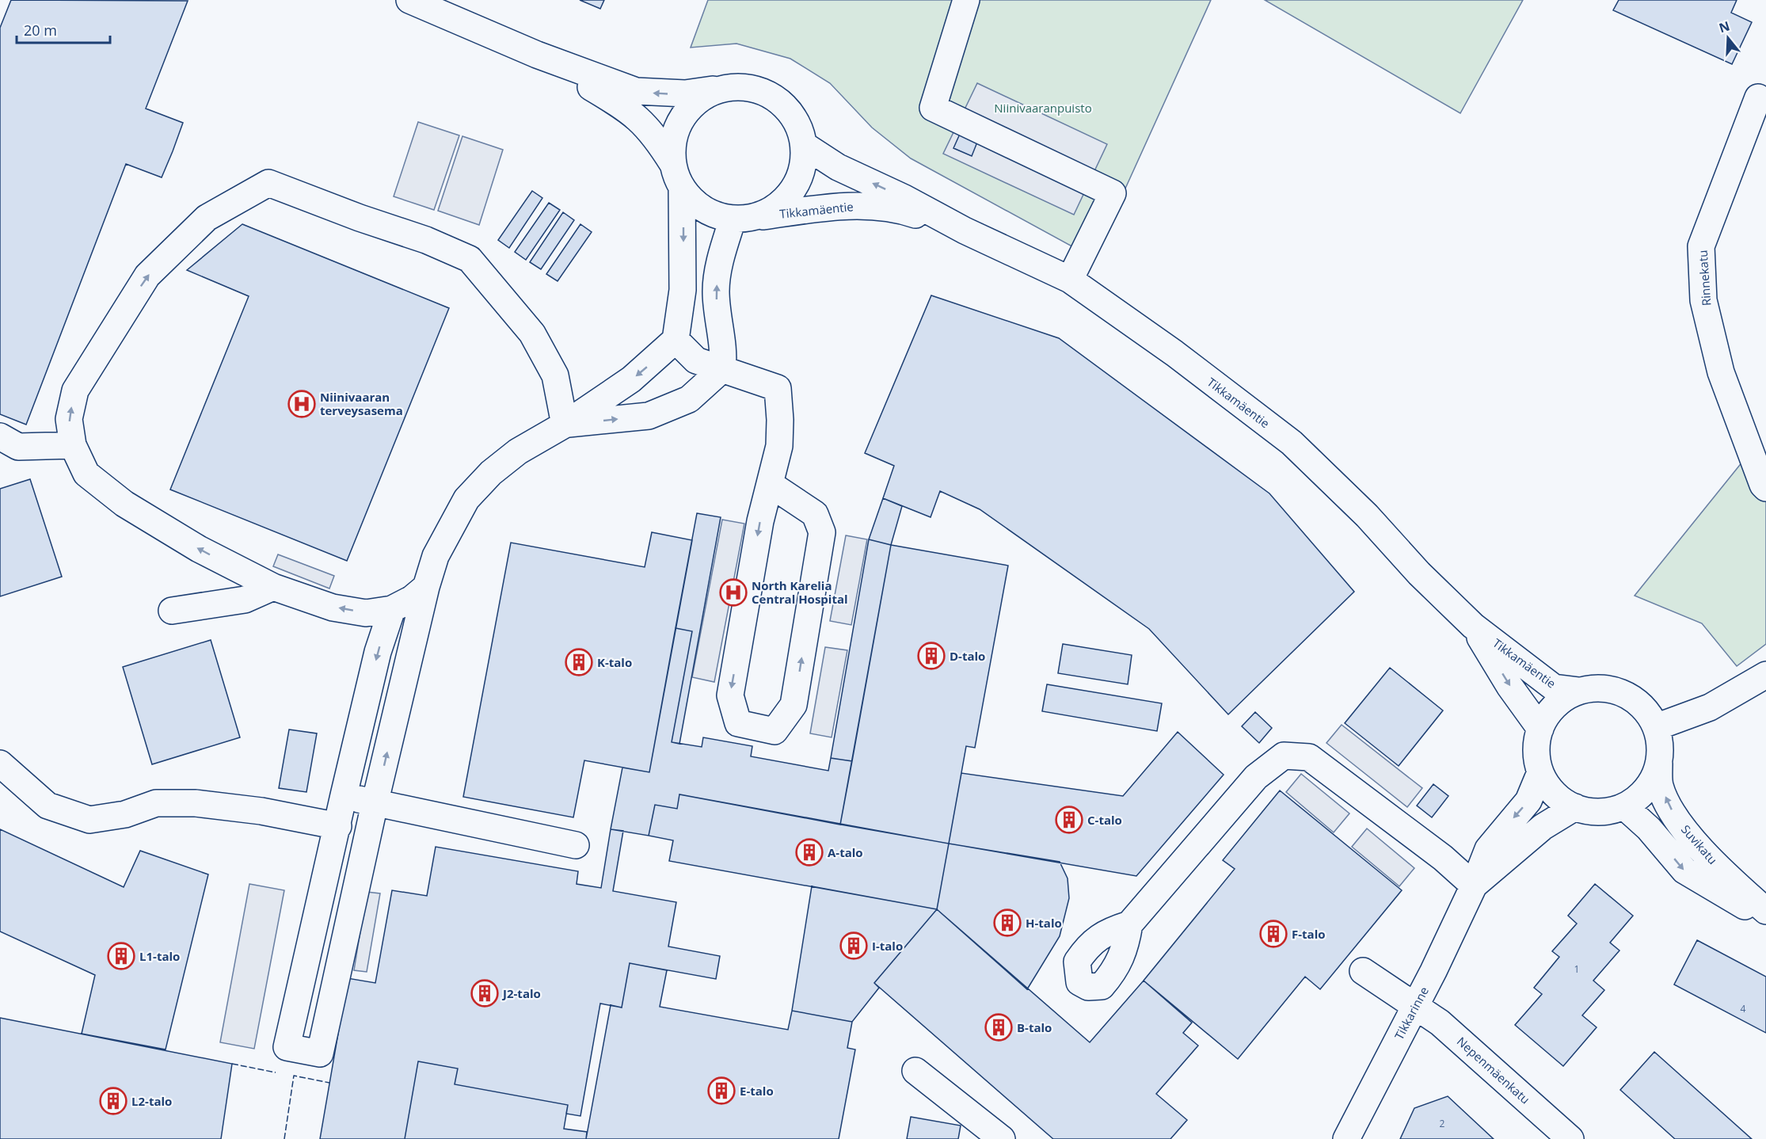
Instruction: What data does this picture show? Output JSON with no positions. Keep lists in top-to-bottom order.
{
  "streets": {
    "street": [
      "Tikkamäentie",
      "Rinnekatu",
      "Suvikatu",
      "Tikkarinne",
      "Nepenmäenkatu"
    ]
  },
  "crossings": [
    ["Tikkamäentie", "Suvikatu"],
    ["Tikkamäentie", "Tikkarinne"],
    ["Suvikatu", "Tikkarinne"],
    ["Tikkarinne", "Nepenmäenkatu"]
  ],
  "parks": ["Niinivaaranpuisto"],
  "places": {
    "hospital": ["Niinivaaran terveysasema", "North Karelia Central Hospital"],
    "building": [
      "D-talo",
      "K-talo",
      "C-talo",
      "A-talo",
      "H-talo",
      "F-talo",
      "I-talo",
      "L1-talo",
      "J2-talo",
      "B-talo",
      "E-talo",
      "L2-talo"
    ]
  },
  "house_numbers": ["1", "4", "2"],
  "scale_bar": "20 m",
  "north": "top"
}
